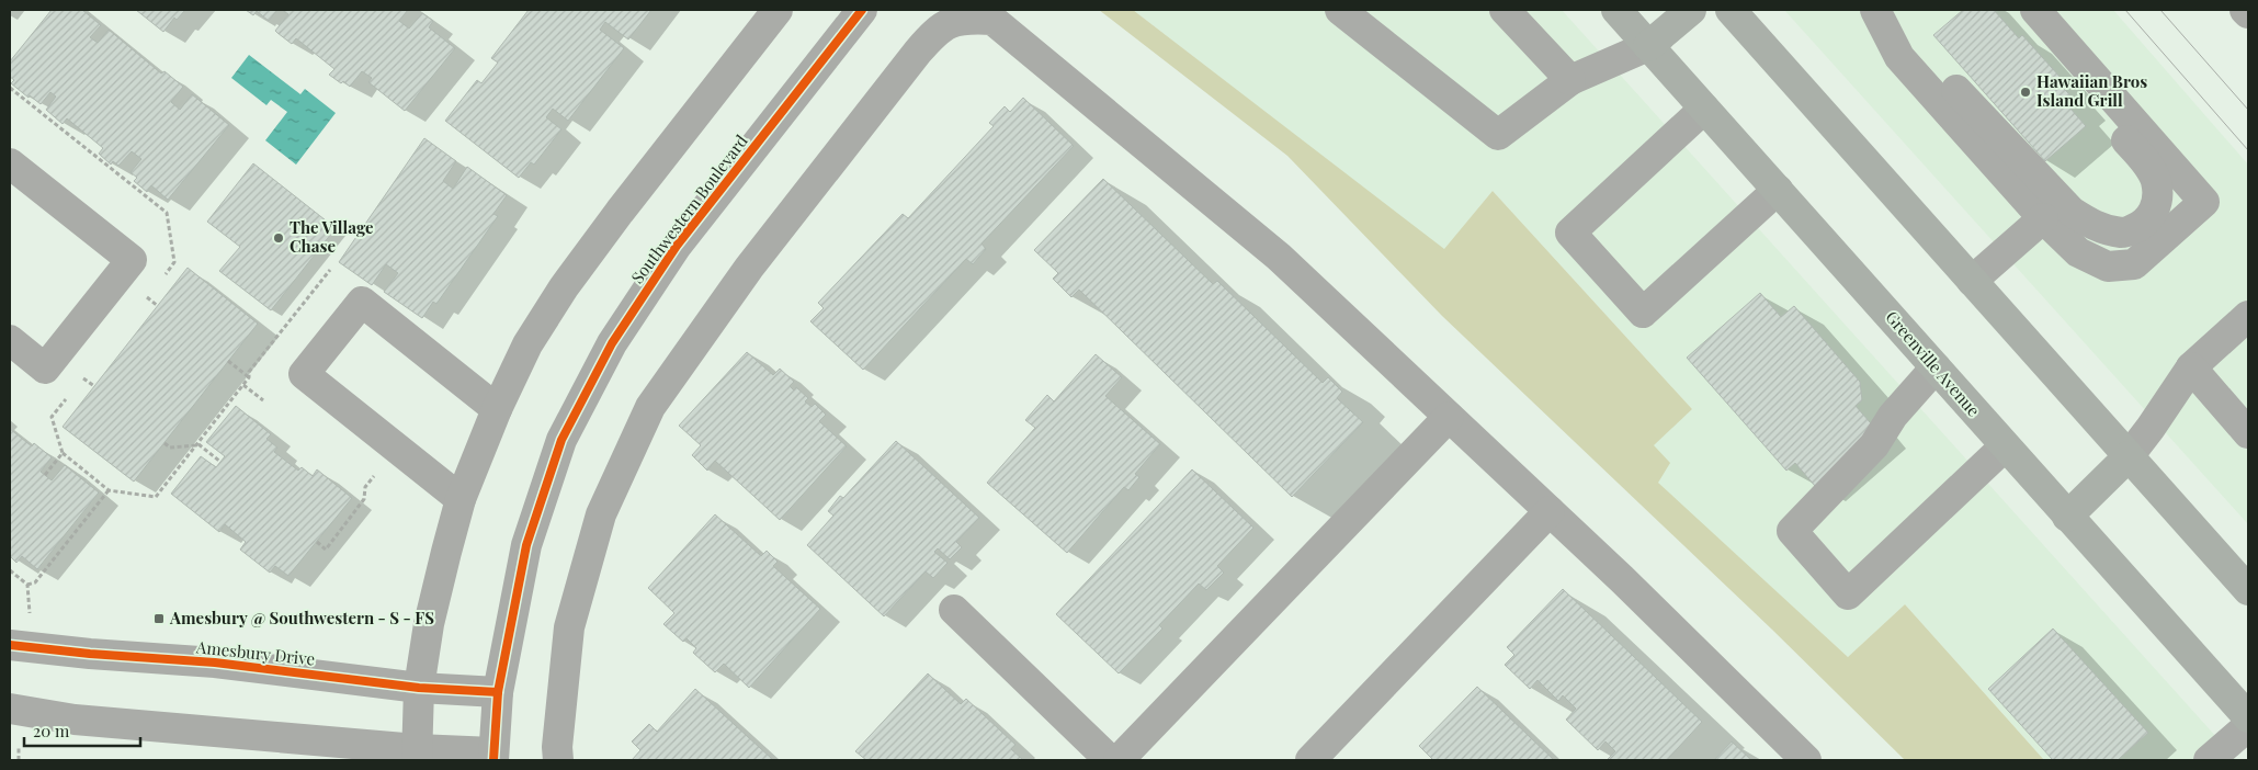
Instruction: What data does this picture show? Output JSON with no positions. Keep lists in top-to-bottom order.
{
  "streets": {
    "main road": ["Greenville Avenue"],
    "street": ["Southwestern Boulevard", "Amesbury Drive"]
  },
  "crossings": [
    ["Southwestern Boulevard", "Amesbury Drive"]
  ],
  "places": {
    "other": ["Hawaiian Bros Island Grill", "The Village Chase"],
    "transit": ["Amesbury @ Southwestern - S - FS"]
  },
  "scale_bar": "20 m"
}
